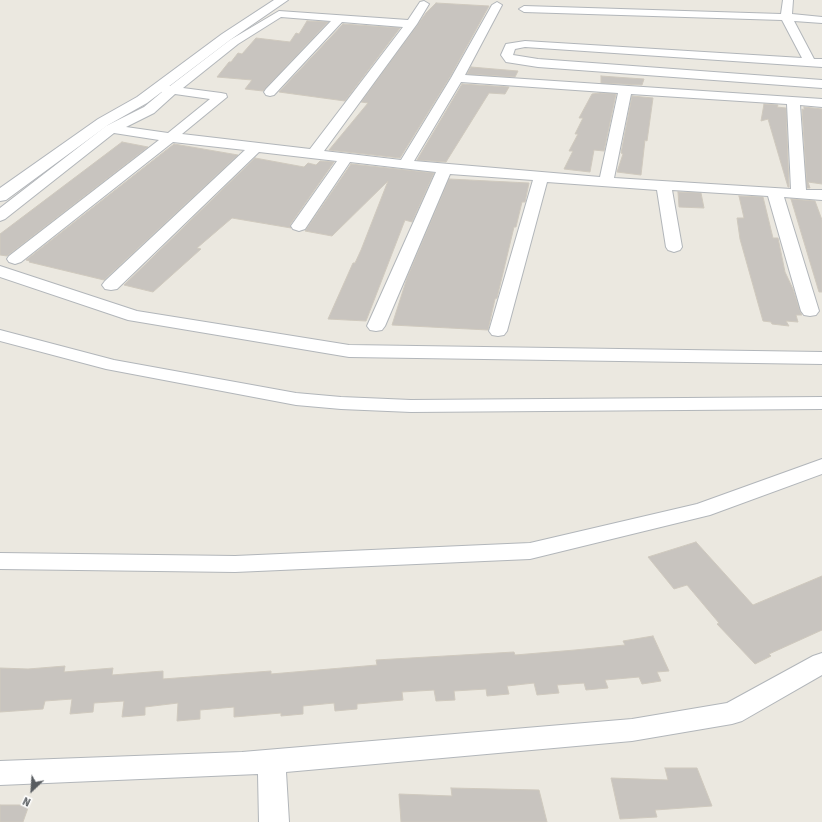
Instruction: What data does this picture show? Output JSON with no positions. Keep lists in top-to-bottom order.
{
  "north": "bottom left"
}
